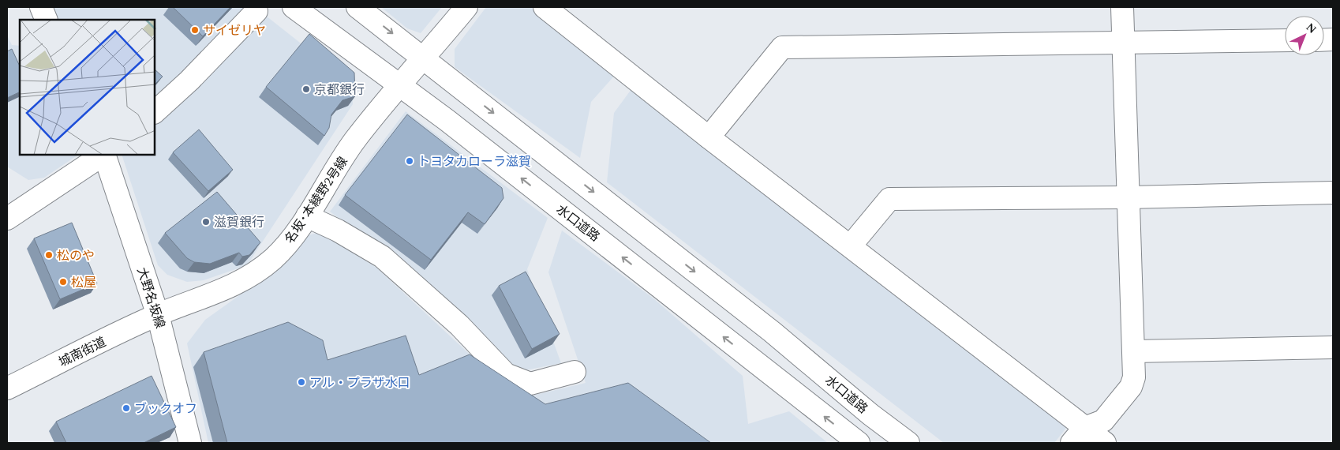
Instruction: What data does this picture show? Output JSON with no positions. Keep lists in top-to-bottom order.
{
  "streets": {
    "main road": [
      "名坂･本綾野2号線",
      "水口道路",
      "大野名坂線",
      "城南街道"
    ]
  },
  "crossings": [
    ["名坂･本綾野2号線", "水口道路"],
    ["名坂･本綾野2号線", "大野名坂線"],
    ["名坂･本綾野2号線", "城南街道"],
    ["大野名坂線", "城南街道"]
  ],
  "places": [
    "サイゼリヤ",
    "京都銀行",
    "トヨタカローラ滋賀",
    "滋賀銀行",
    "松のや",
    "松屋",
    "アル・プラザ水口",
    "ブックオフ"
  ],
  "north": "top right"
}
